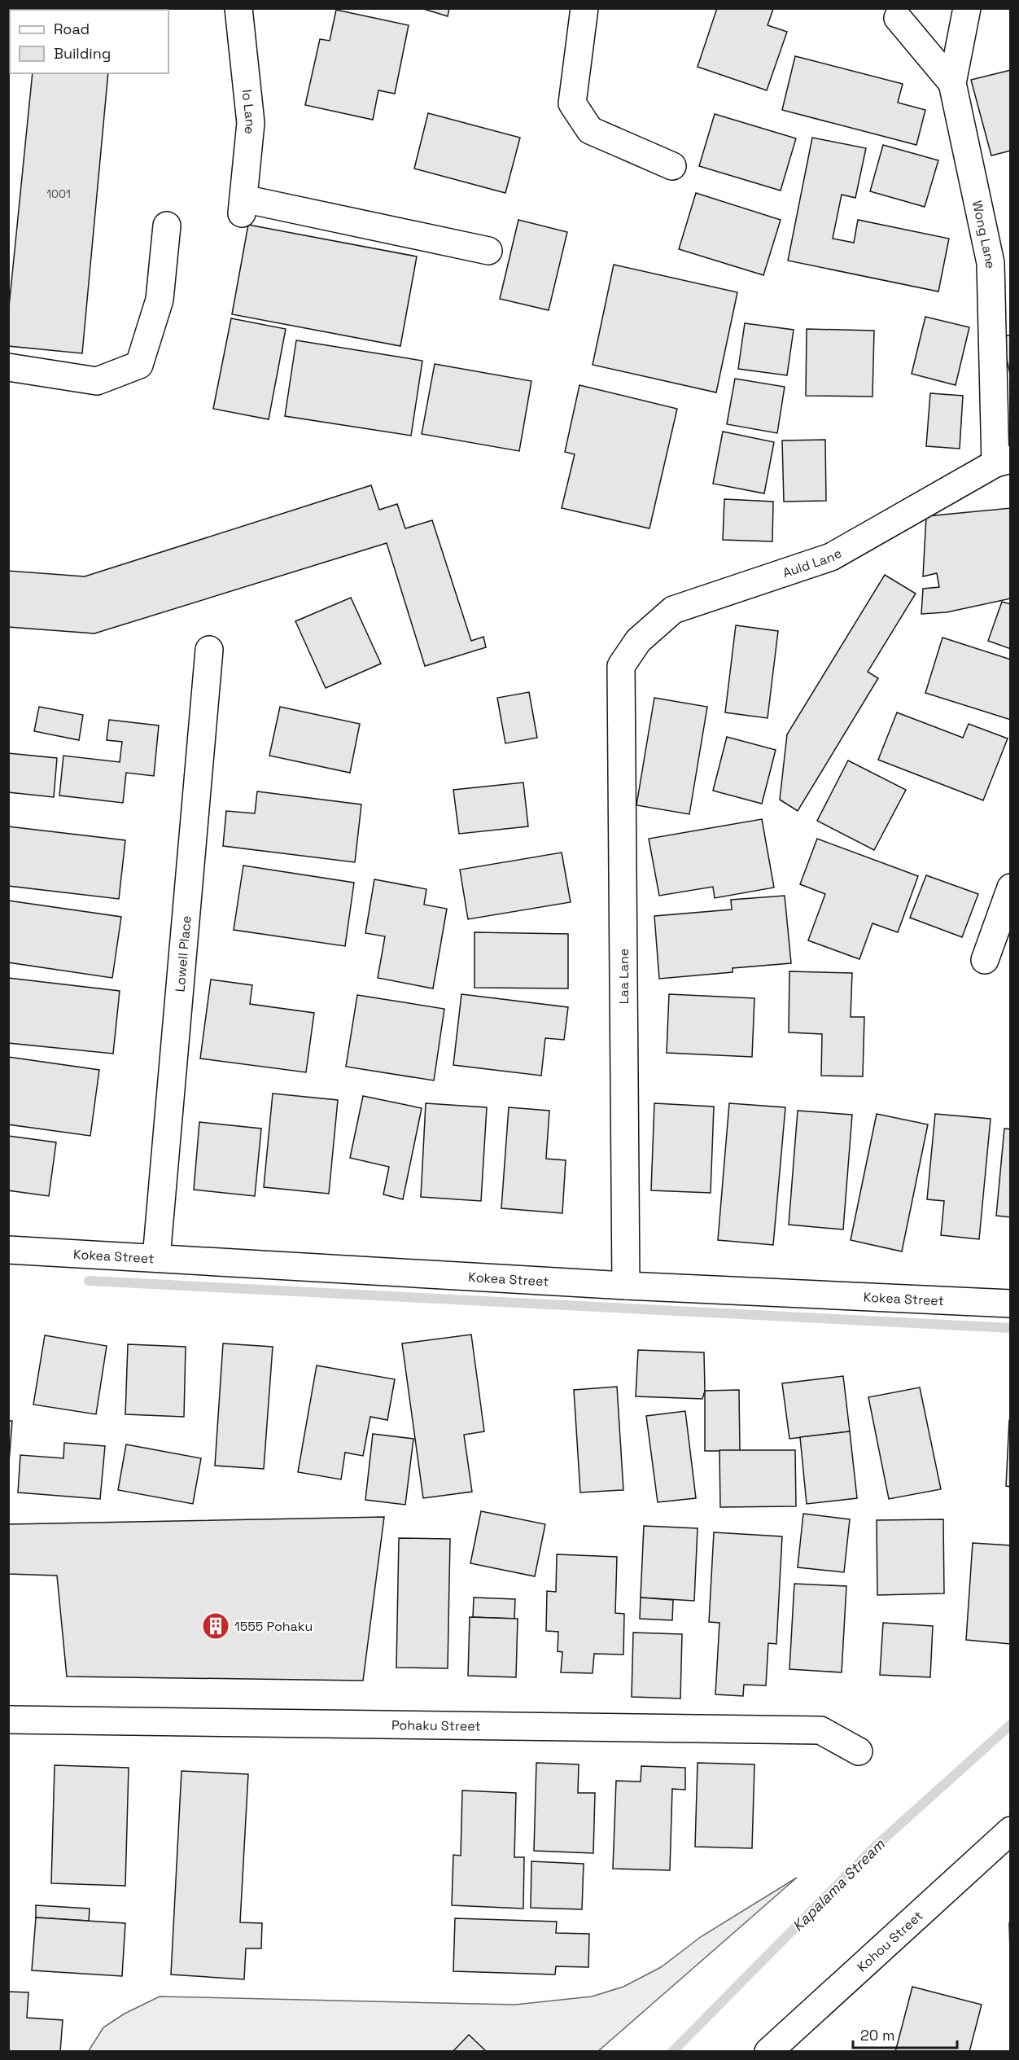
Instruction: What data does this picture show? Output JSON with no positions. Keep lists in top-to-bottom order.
{
  "streets": {
    "street": [
      "Io Lane",
      "Wong Lane",
      "Auld Lane",
      "Lowell Place",
      "Laa Lane",
      "Kokea Street",
      "Pohaku Street",
      "Kohou Street"
    ]
  },
  "crossings": [
    ["Wong Lane", "Auld Lane"],
    ["Auld Lane", "Laa Lane"],
    ["Lowell Place", "Kokea Street"],
    ["Laa Lane", "Kokea Street"]
  ],
  "water": ["Kapalama Stream"],
  "places": {
    "building": ["1555 Pohaku"]
  },
  "house_numbers": ["1001"],
  "legend": ["Road", "Building"],
  "scale_bar": "20 m"
}
